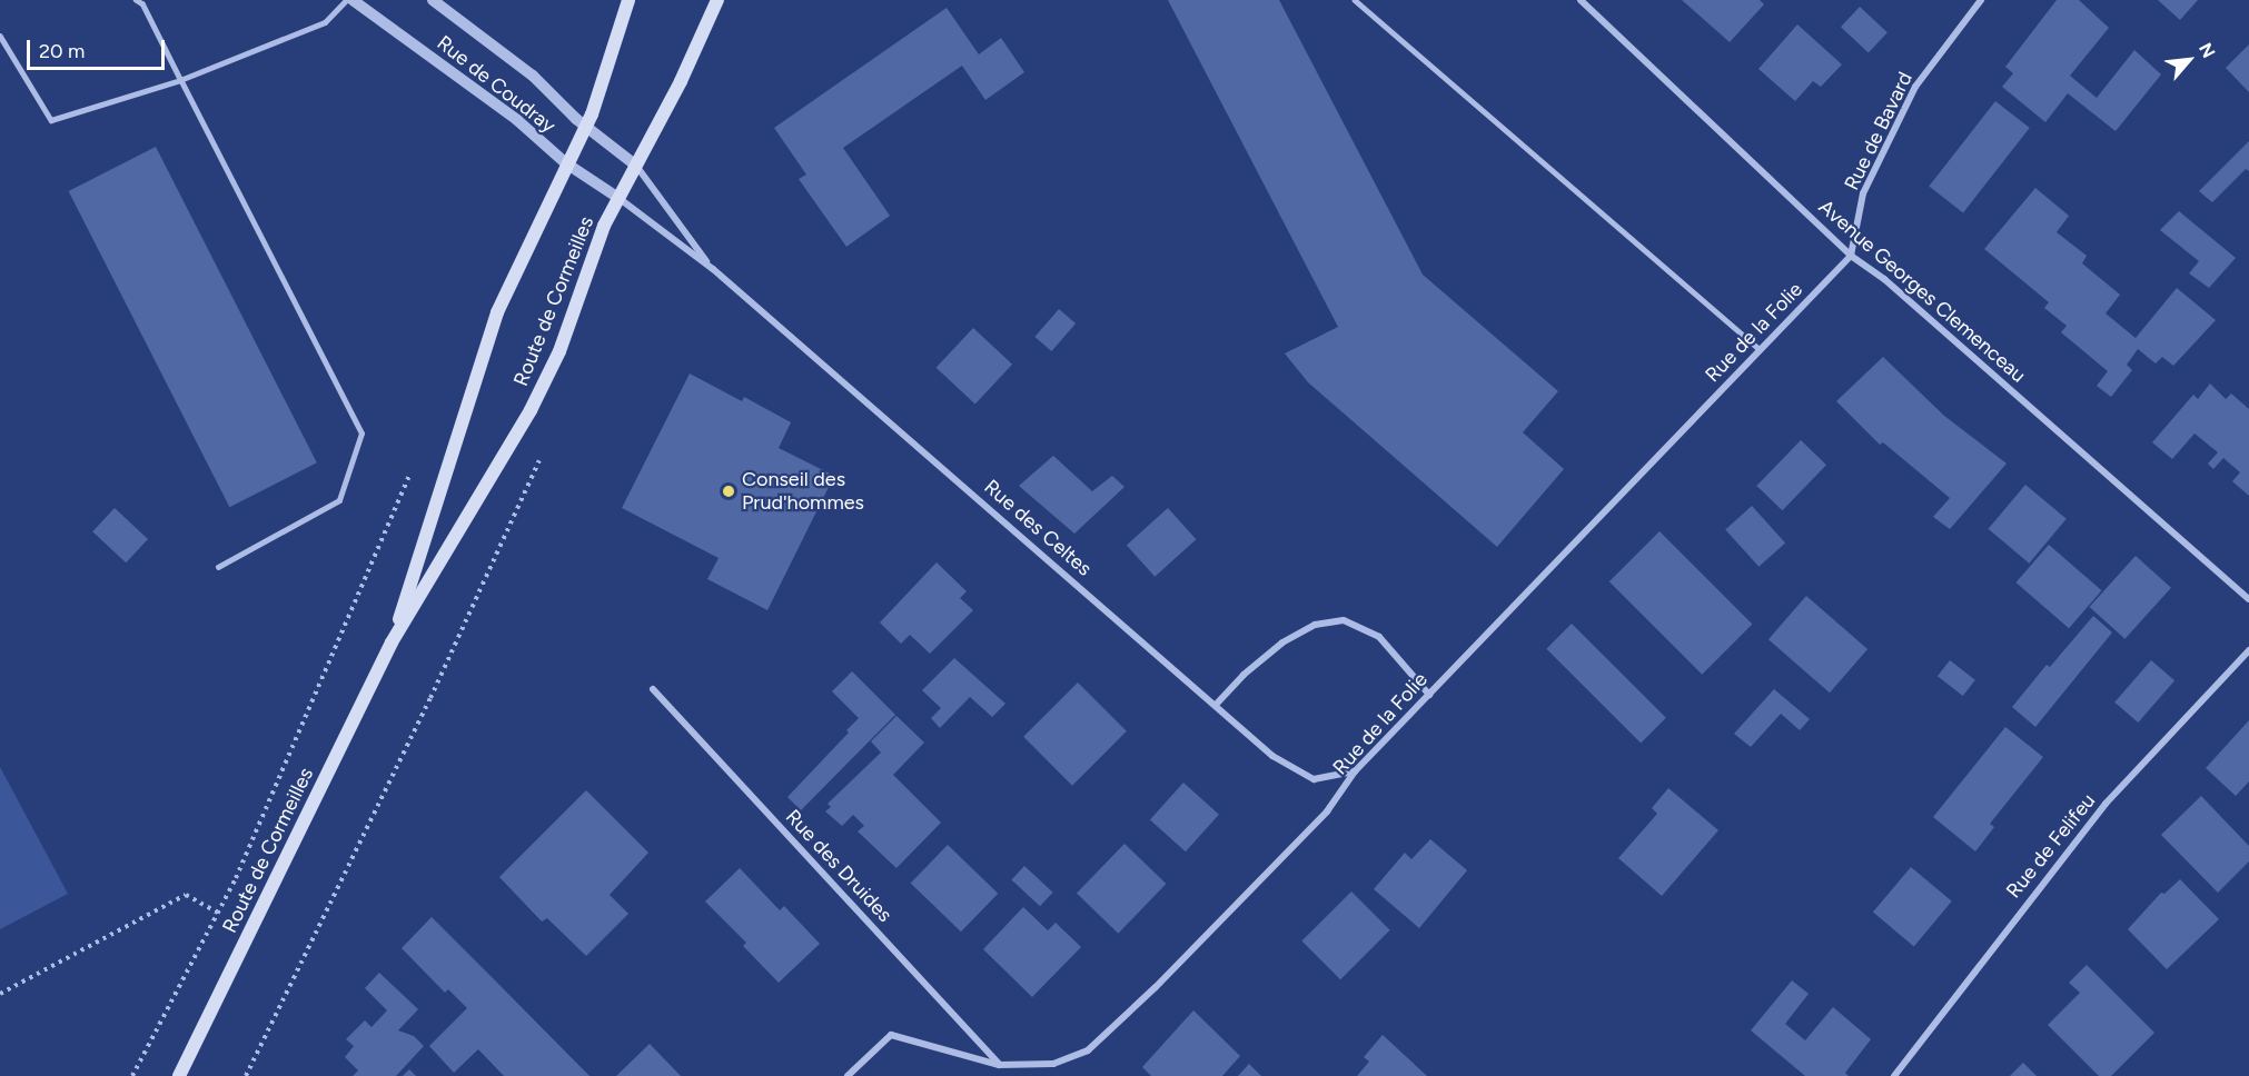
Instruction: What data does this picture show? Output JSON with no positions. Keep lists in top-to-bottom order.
{
  "streets": {
    "main road": ["Route de Cormeilles"],
    "street": [
      "Rue de Coudray",
      "Rue de Bavard",
      "Avenue Georges Clemenceau",
      "Rue de la Folie",
      "Rue des Celtes",
      "Rue de Felifeu",
      "Rue des Druides"
    ]
  },
  "crossings": [
    ["Rue de Coudray", "Route de Cormeilles"],
    ["Rue de Coudray", "Rue des Celtes"],
    ["Rue de Bavard", "Avenue Georges Clemenceau"],
    ["Rue de Bavard", "Rue de la Folie"],
    ["Avenue Georges Clemenceau", "Rue de la Folie"],
    ["Route de Cormeilles", "Rue des Celtes"],
    ["Rue de la Folie", "Rue des Celtes"],
    ["Rue de la Folie", "Rue des Druides"]
  ],
  "places": ["Conseil des Prud'hommes"],
  "scale_bar": "20 m",
  "north": "top right"
}
